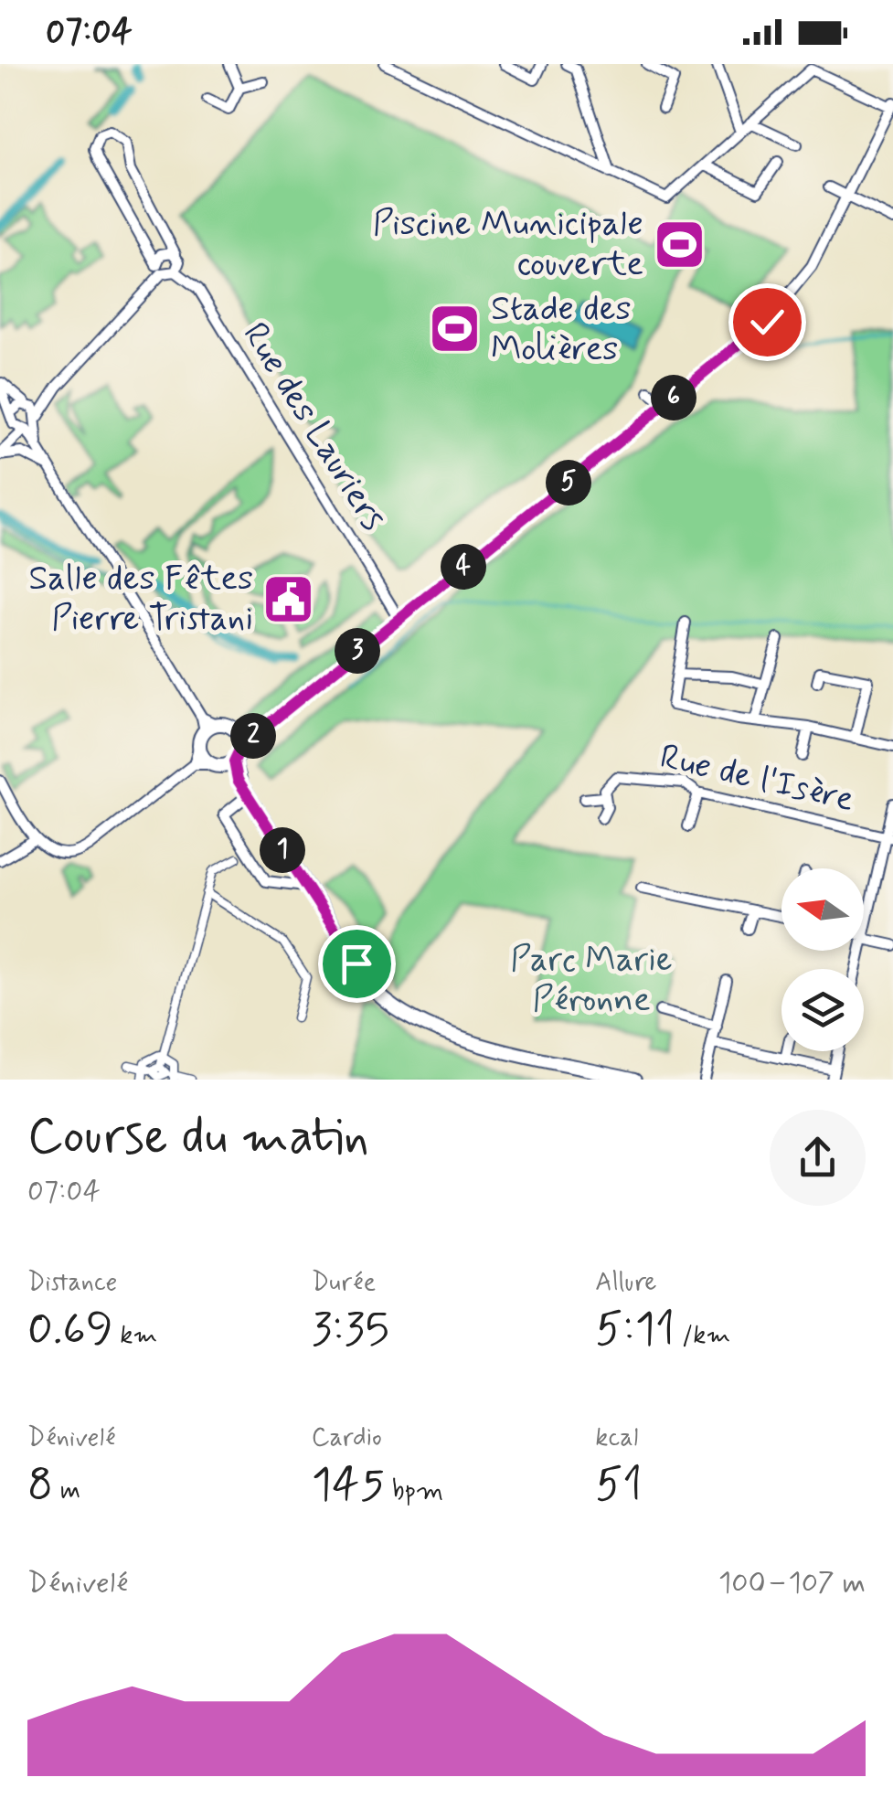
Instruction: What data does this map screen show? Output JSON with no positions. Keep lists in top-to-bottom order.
{
  "streets": {
    "street": ["Rue des Lauriers", "Rue de l'Isère"]
  },
  "parks": ["Parc Marie Péronne"],
  "places": {
    "sports": ["Piscine Municipale couverte", "Stade des Molières"],
    "public building": ["Salle des Fêtes Pierre Tristani"]
  },
  "north": "left",
  "page": {
    "status": "07:04",
    "pins": [
      "6",
      "5",
      "4",
      "3",
      "2",
      "1"
    ],
    "heading": ["Course du matin", "07:04"],
    "stats": [
      ["Distance", "0.69 km"],
      ["Durée", "3:35"],
      ["Allure", "5:11 /km"],
      ["Dénivelé", "8 m"],
      ["Cardio", "145 bpm"],
      ["kcal", "51"]
    ],
    "chart": ["Dénivelé", "100–107 m"]
  }
}
